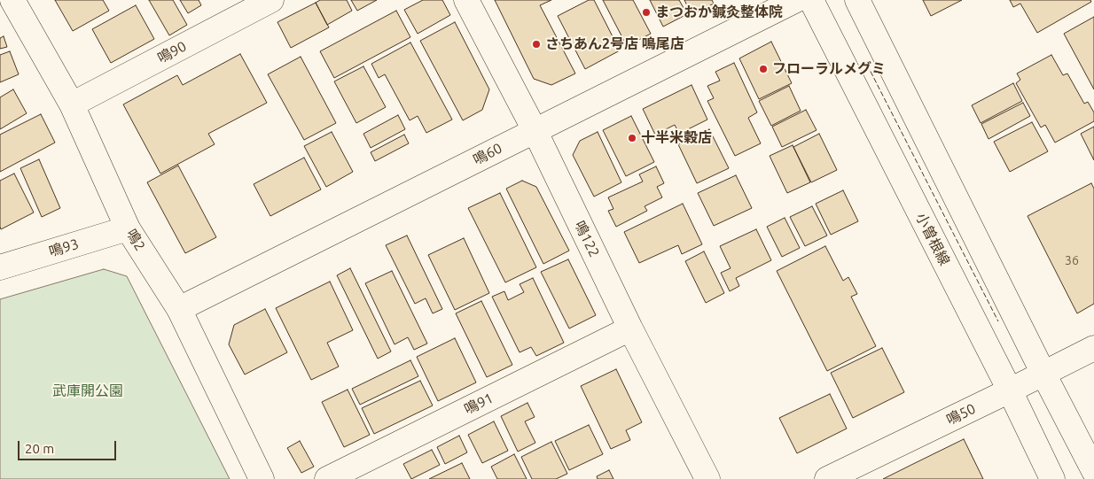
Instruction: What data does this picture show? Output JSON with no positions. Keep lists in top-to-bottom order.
{
  "streets": {
    "street": [
      "鳴90",
      "鳴60",
      "鳴122",
      "小曽根線",
      "鳴2",
      "鳴93",
      "鳴91",
      "鳴50"
    ]
  },
  "crossings": [
    ["鳴90", "鳴2"],
    ["鳴60", "鳴122"],
    ["鳴60", "鳴2"],
    ["鳴122", "鳴91"],
    ["小曽根線", "鳴50"],
    ["鳴2", "鳴93"]
  ],
  "parks": ["武庫開公園"],
  "places": [
    "まつおか鍼灸整体院",
    "さちあん2号店 鳴尾店",
    "フローラルメグミ",
    "十半米穀店"
  ],
  "house_numbers": ["36"],
  "scale_bar": "20 m"
}
